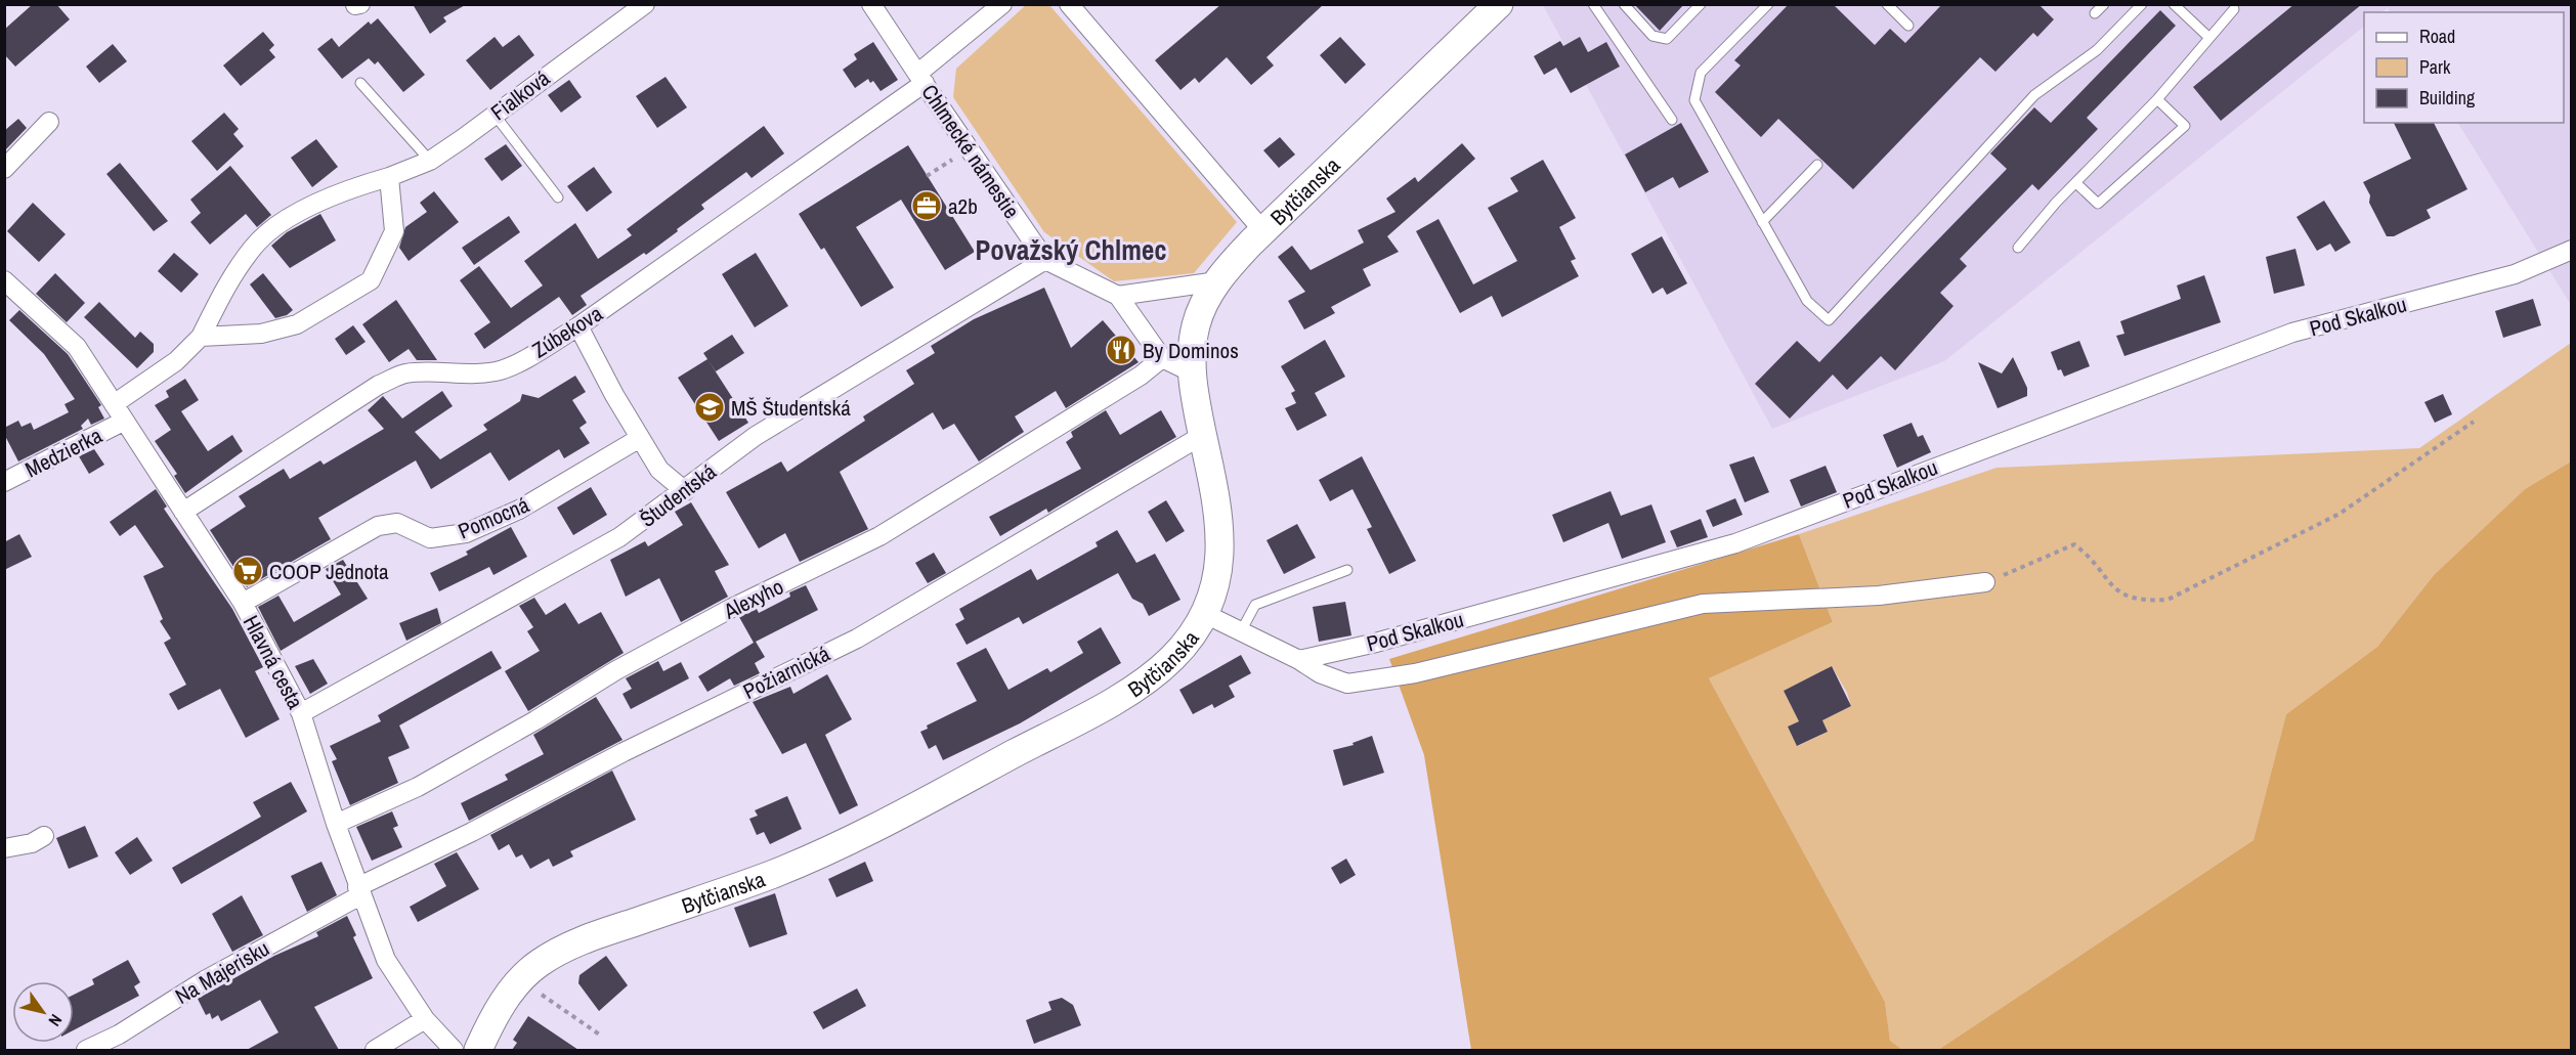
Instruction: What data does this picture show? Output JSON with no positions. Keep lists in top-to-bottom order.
{
  "streets": {
    "main road": ["Bytčianska"],
    "street": [
      "Fialková",
      "Chlmecké námestie",
      "Pod Skalkou",
      "Zúbekova",
      "Medzierka",
      "Študentská",
      "Pomocná",
      "Alexyho",
      "Hlavná cesta",
      "Požiarnická",
      "Na Majerisku"
    ]
  },
  "crossings": [
    ["Fialková", "Hlavná cesta"],
    ["Chlmecké námestie", "Zúbekova"],
    ["Chlmecké námestie", "Študentská"],
    ["Bytčianska", "Požiarnická"],
    ["Zúbekova", "Hlavná cesta"],
    ["Medzierka", "Hlavná cesta"],
    ["Študentská", "Hlavná cesta"],
    ["Pomocná", "Hlavná cesta"],
    ["Alexyho", "Hlavná cesta"],
    ["Hlavná cesta", "Požiarnická"],
    ["Hlavná cesta", "Na Majerisku"],
    ["Požiarnická", "Na Majerisku"]
  ],
  "districts": ["Považský Chlmec"],
  "places": {
    "office": ["a2b"],
    "restaurant": ["By Dominos"],
    "school or university": ["MŠ Študentská"],
    "supermarket": ["COOP Jednota"]
  },
  "legend": ["Road", "Park", "Building"],
  "north": "bottom right"
}
